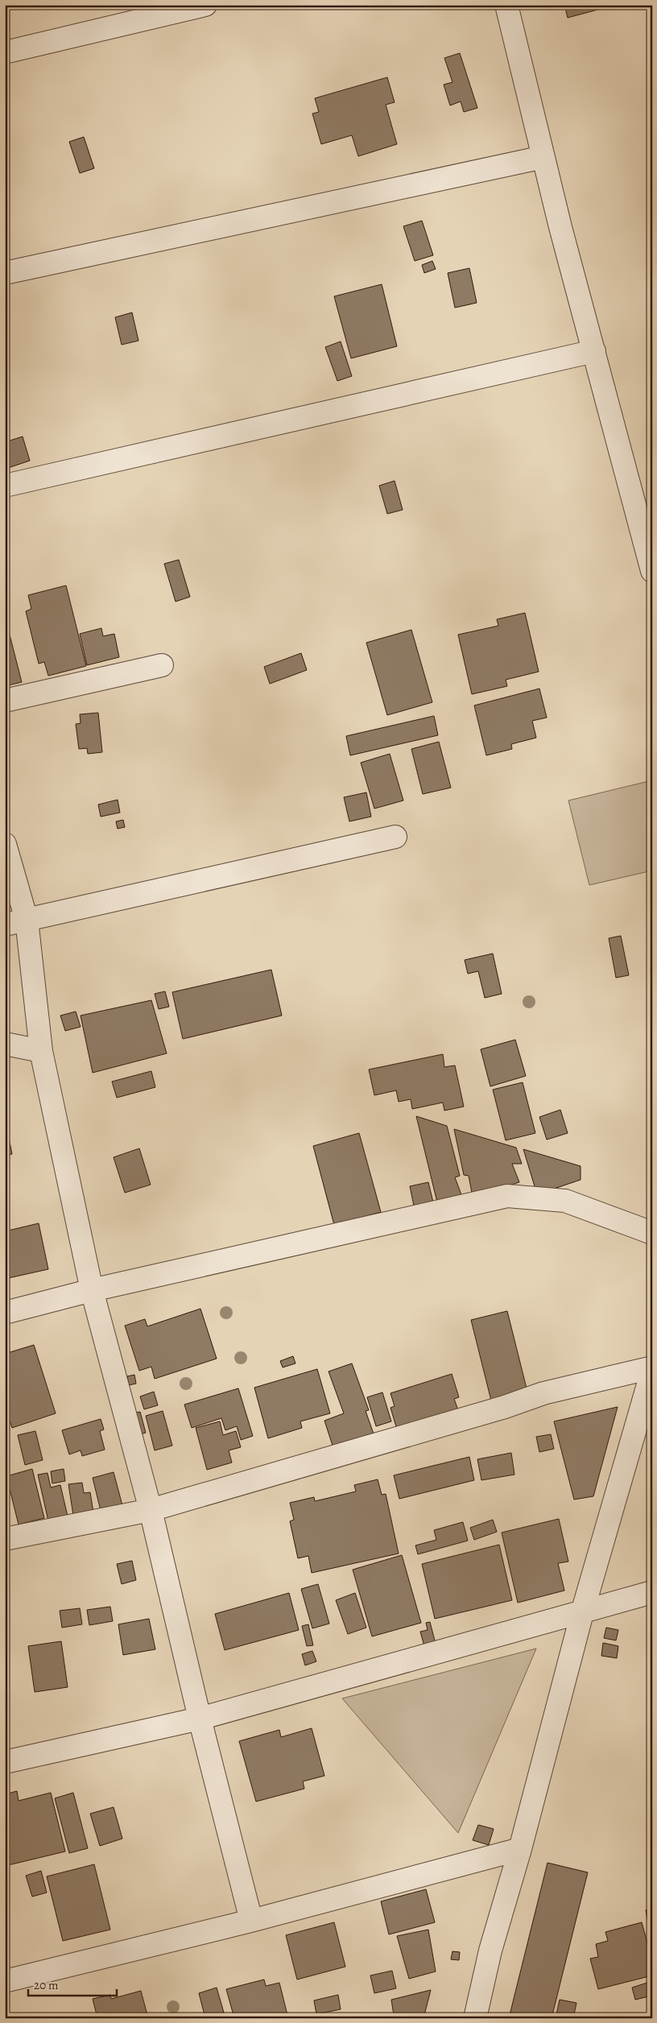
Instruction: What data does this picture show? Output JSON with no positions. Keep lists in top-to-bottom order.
{
  "scale_bar": "20 m"
}
